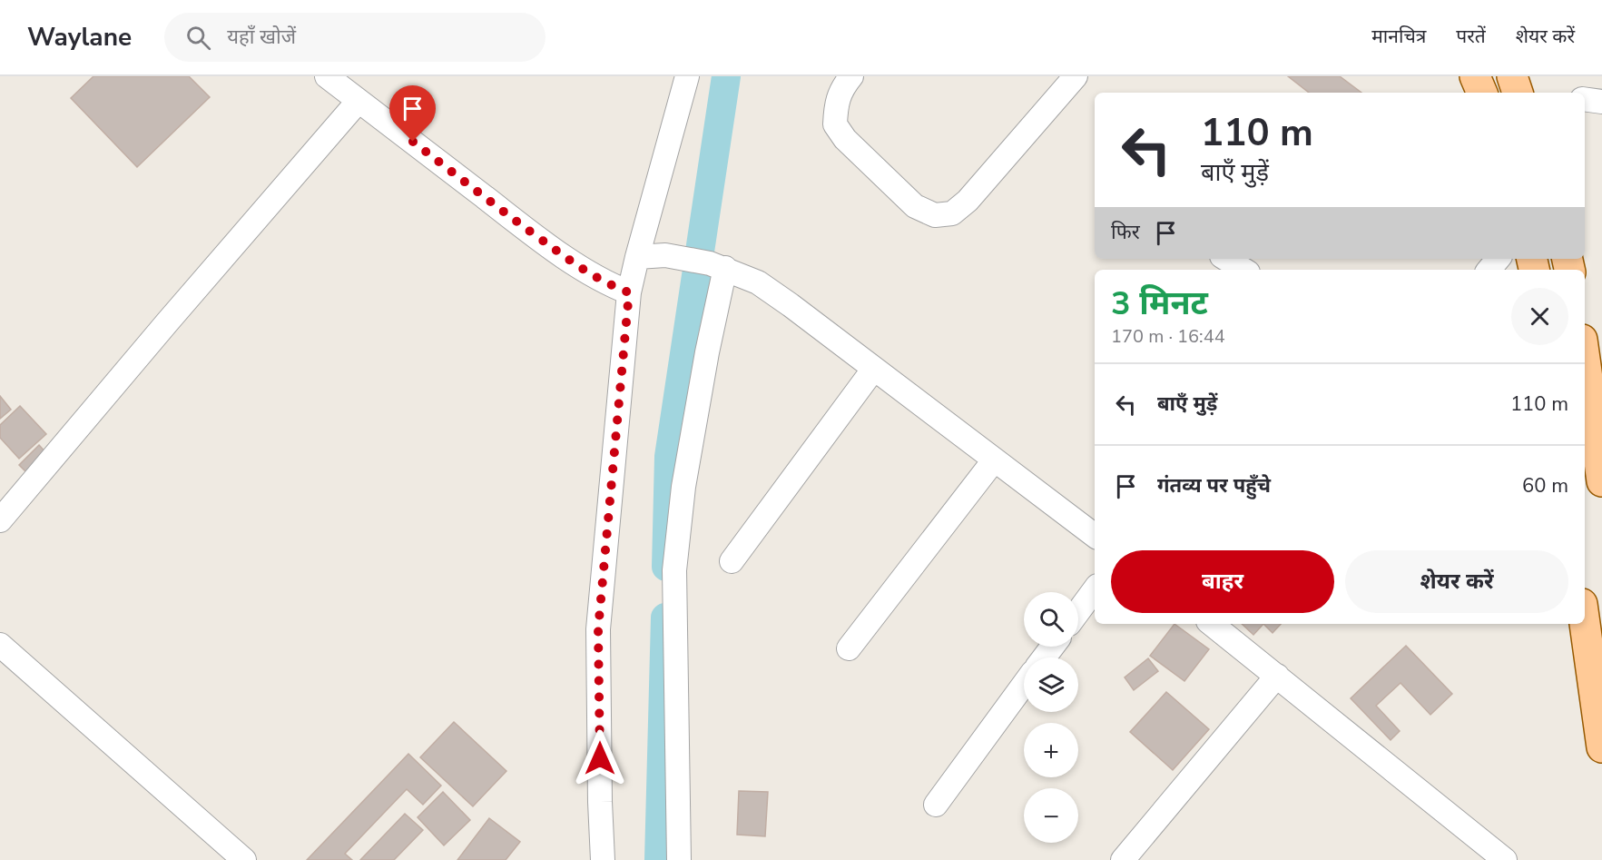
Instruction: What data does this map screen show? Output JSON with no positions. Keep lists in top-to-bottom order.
{
  "page": {
    "header": "Waylane",
    "search": "यहाँ खोजें",
    "nav": ["मानचित्र", "परतें", "शेयर करें"],
    "turn": ["110 m", "बाएँ मुड़ें"],
    "then": "फिर",
    "heading": ["3 मिनट", "170 m · 16:44"],
    "list": [
      {
        "name": "बाएँ मुड़ें",
        "value": "110 m"
      },
      {
        "name": "गंतव्य पर पहुँचे",
        "value": "60 m"
      }
    ],
    "buttons": ["बाहर", "शेयर करें"],
    "map_buttons": ["+", "−"]
  }
}
